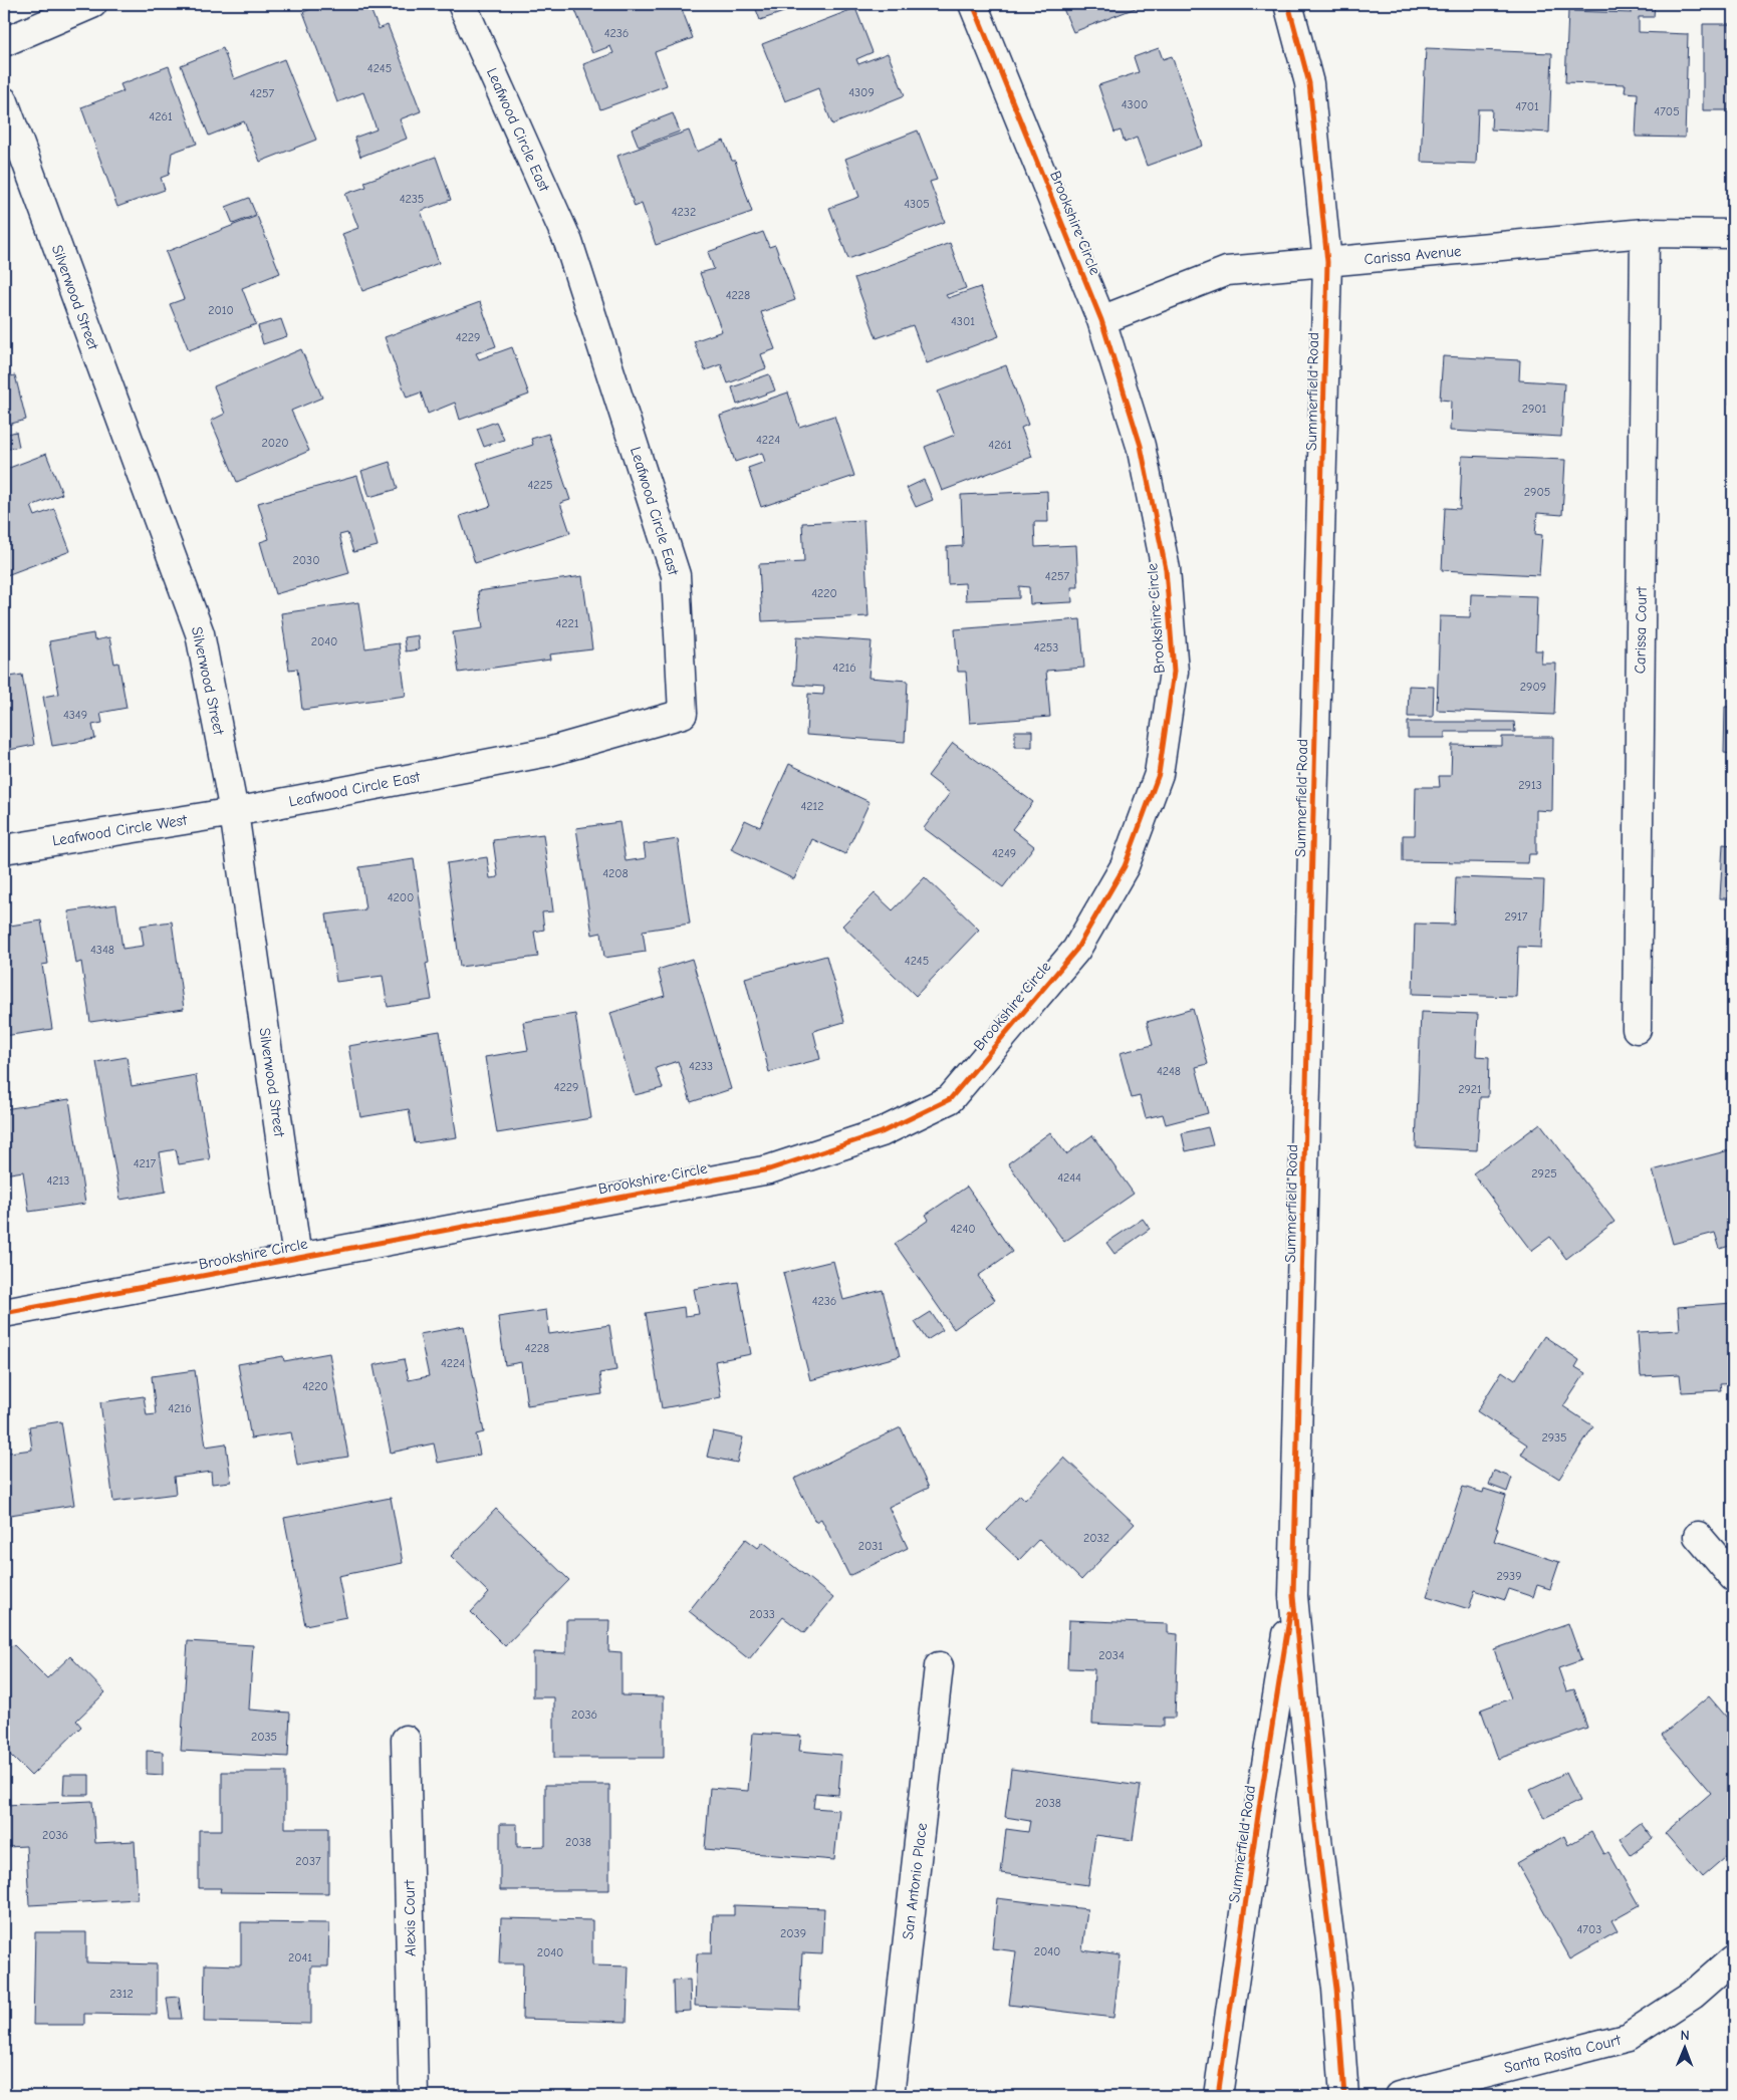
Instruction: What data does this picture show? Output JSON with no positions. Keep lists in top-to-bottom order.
{
  "streets": {
    "street": [
      "Leafwood Circle East",
      "Brookshire Circle",
      "Carissa Avenue",
      "Silverwood Street",
      "Summerfield Road",
      "Carissa Court",
      "Leafwood Circle West",
      "San Antonio Place",
      "Alexis Court",
      "Santa Rosita Court"
    ]
  },
  "crossings": [
    ["Leafwood Circle East", "Silverwood Street"],
    ["Leafwood Circle East", "Leafwood Circle West"],
    ["Brookshire Circle", "Carissa Avenue"],
    ["Brookshire Circle", "Silverwood Street"],
    ["Carissa Avenue", "Summerfield Road"],
    ["Carissa Avenue", "Carissa Court"],
    ["Silverwood Street", "Leafwood Circle West"]
  ],
  "house_numbers": [
    "4236",
    "4245",
    "4309",
    "4257",
    "4300",
    "4701",
    "4705",
    "4261",
    "4235",
    "4305",
    "4232",
    "4228",
    "2010",
    "4301",
    "4229",
    "2901",
    "4224",
    "2020",
    "4261",
    "4225",
    "2905",
    "2030",
    "4257",
    "4220",
    "4221",
    "2040",
    "4253",
    "4216",
    "2909",
    "4349",
    "2913",
    "4212",
    "4249",
    "4208",
    "4200",
    "2917",
    "4348",
    "4245",
    "4233",
    "4248",
    "4229",
    "2921",
    "4217",
    "2925",
    "4244",
    "4213",
    "4240",
    "4236",
    "4228",
    "4224",
    "4220",
    "4216",
    "2935",
    "2032",
    "2031",
    "2939",
    "2033",
    "2034",
    "2036",
    "2035",
    "2038",
    "2036",
    "2038",
    "2037",
    "4703",
    "2039",
    "2040",
    "2040",
    "2041",
    "2312"
  ],
  "north": "top"
}
